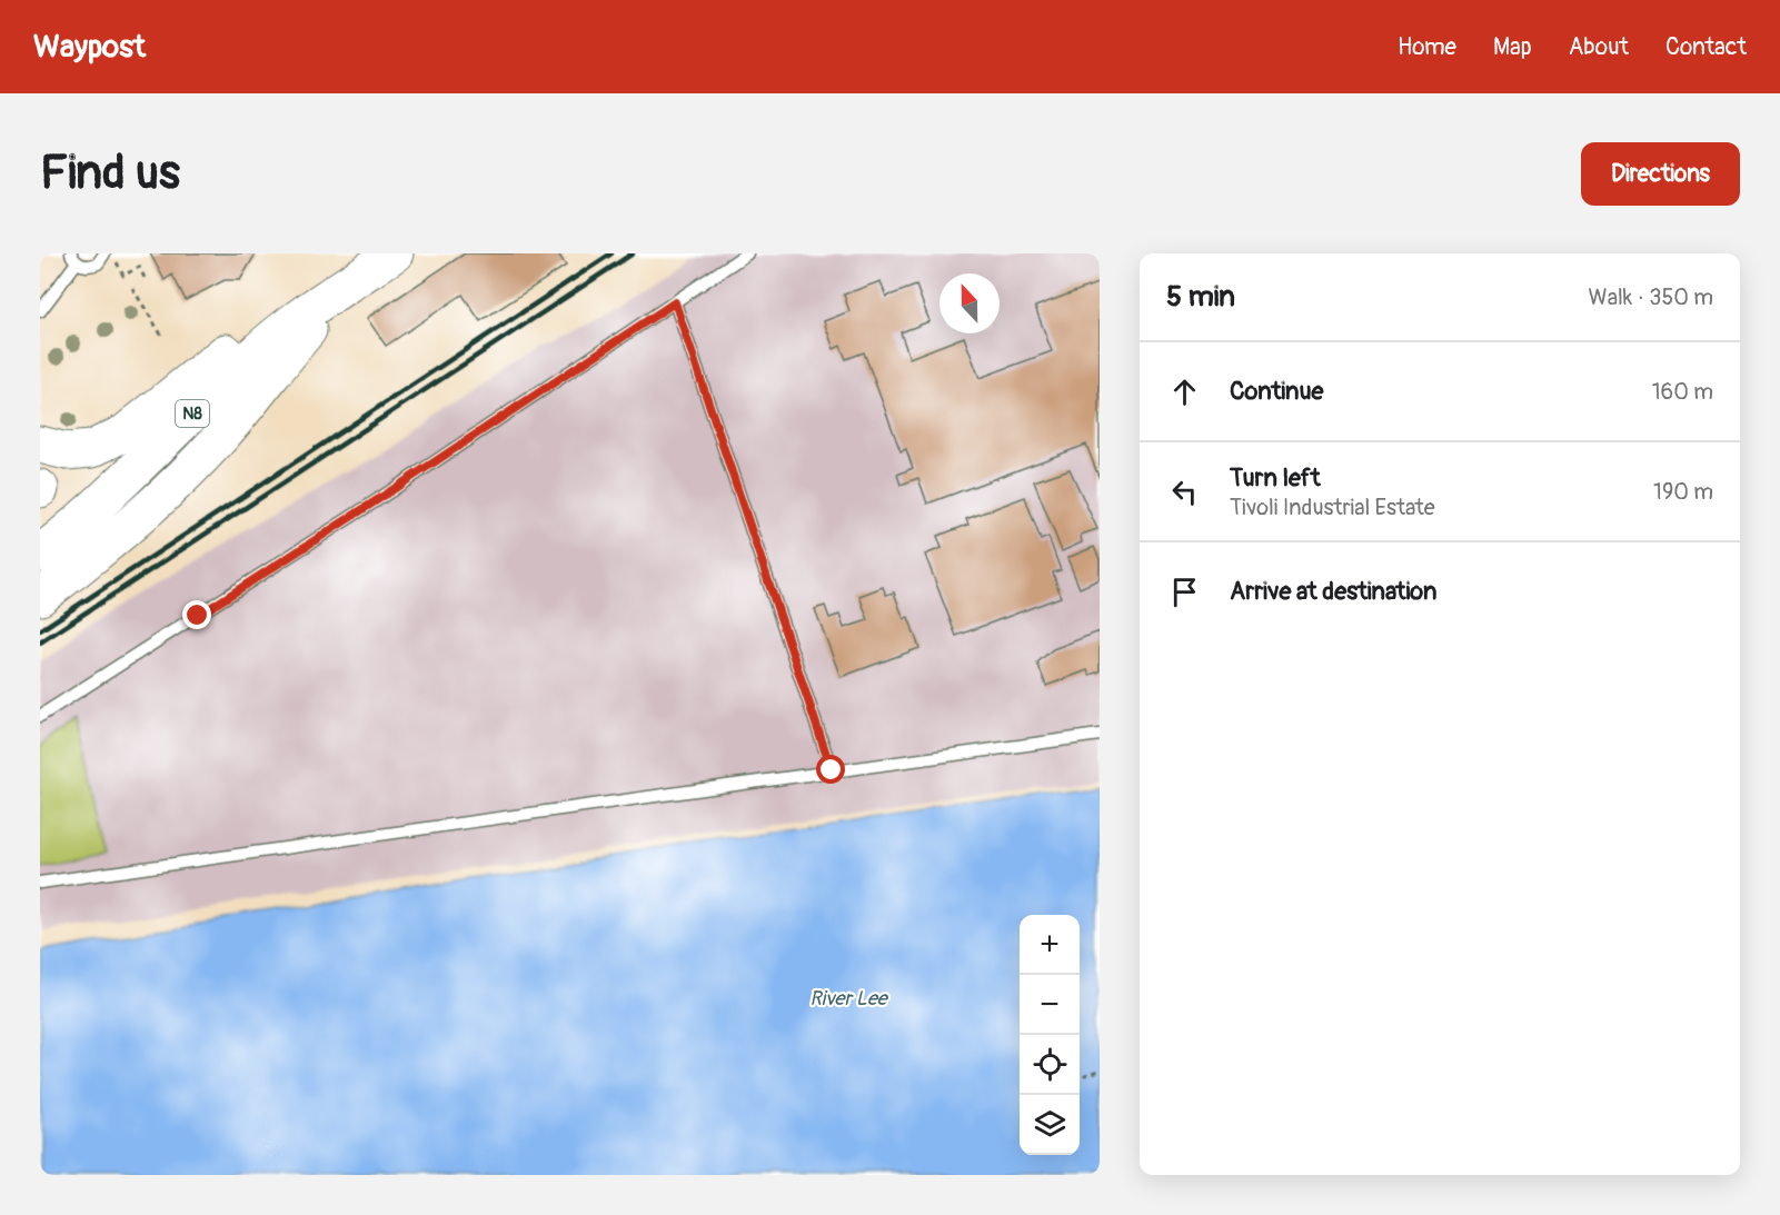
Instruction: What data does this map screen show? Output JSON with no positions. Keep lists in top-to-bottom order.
{
  "streets": {
    "highway": ["N8"]
  },
  "water": ["River Lee"],
  "north": "top",
  "page": {
    "header": "Waypost",
    "nav": [
      "Home",
      "Map",
      "About",
      "Contact"
    ],
    "buttons": "Directions",
    "title": "Find us",
    "heading": ["5 min", "Walk · 350 m"],
    "list": [
      ["Continue", "160 m"],
      ["Turn left", "Tivoli Industrial Estate", "190 m"],
      "Arrive at destination"
    ],
    "map_buttons": ["+", "−"]
  }
}
